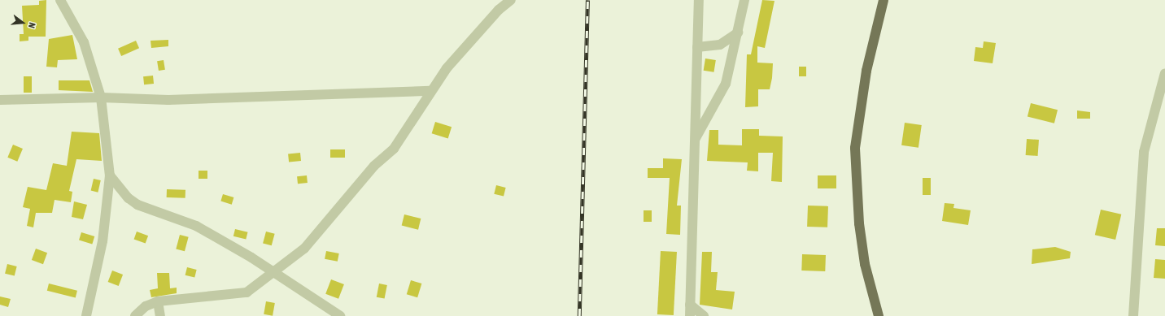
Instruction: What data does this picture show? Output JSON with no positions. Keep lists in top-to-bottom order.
{
  "north": "right"
}
